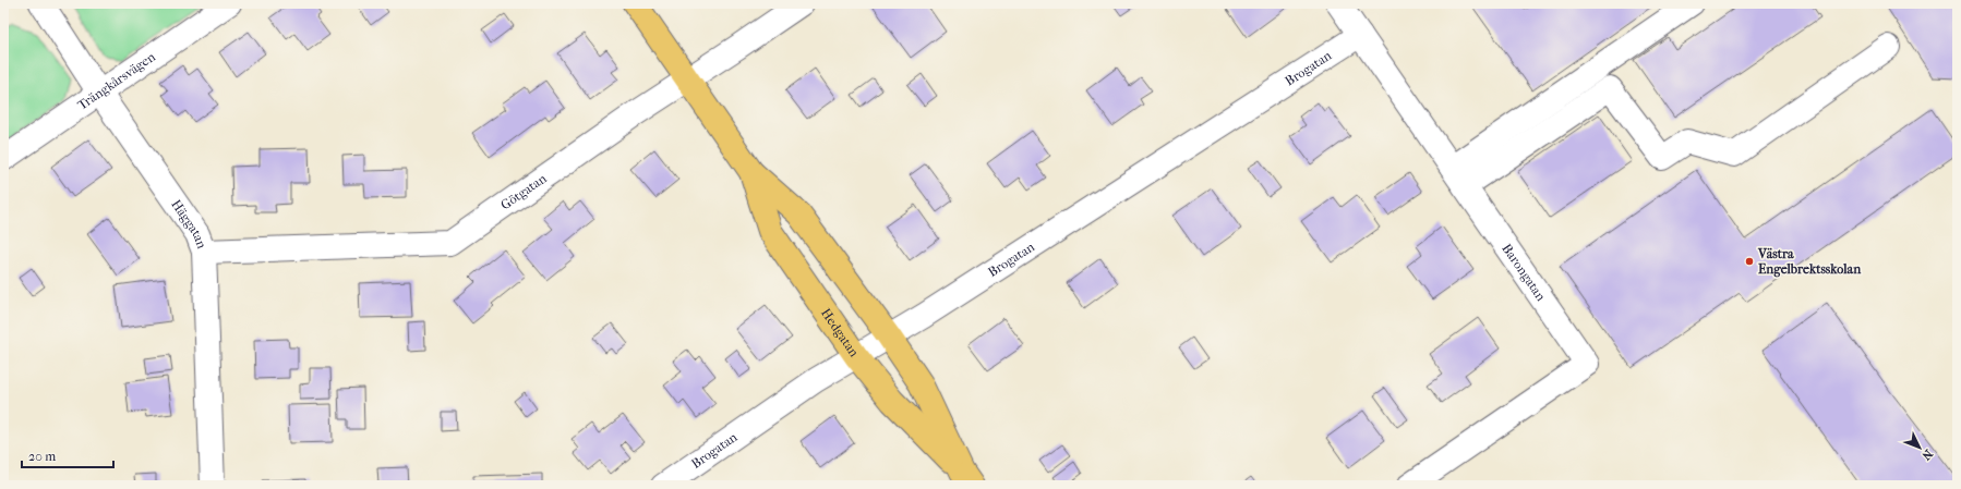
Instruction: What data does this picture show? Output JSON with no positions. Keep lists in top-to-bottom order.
{
  "streets": {
    "main road": ["Hedgatan"],
    "street": [
      "Brogatan",
      "Trängkårsvägen",
      "Götgatan",
      "Häggatan",
      "Barongatan"
    ]
  },
  "crossings": [
    ["Brogatan", "Barongatan"],
    ["Brogatan", "Hedgatan"],
    ["Trängkårsvägen", "Häggatan"],
    ["Götgatan", "Häggatan"],
    ["Götgatan", "Hedgatan"]
  ],
  "places": ["Västra Engelbrektsskolan"],
  "scale_bar": "20 m",
  "north": "bottom right"
}
